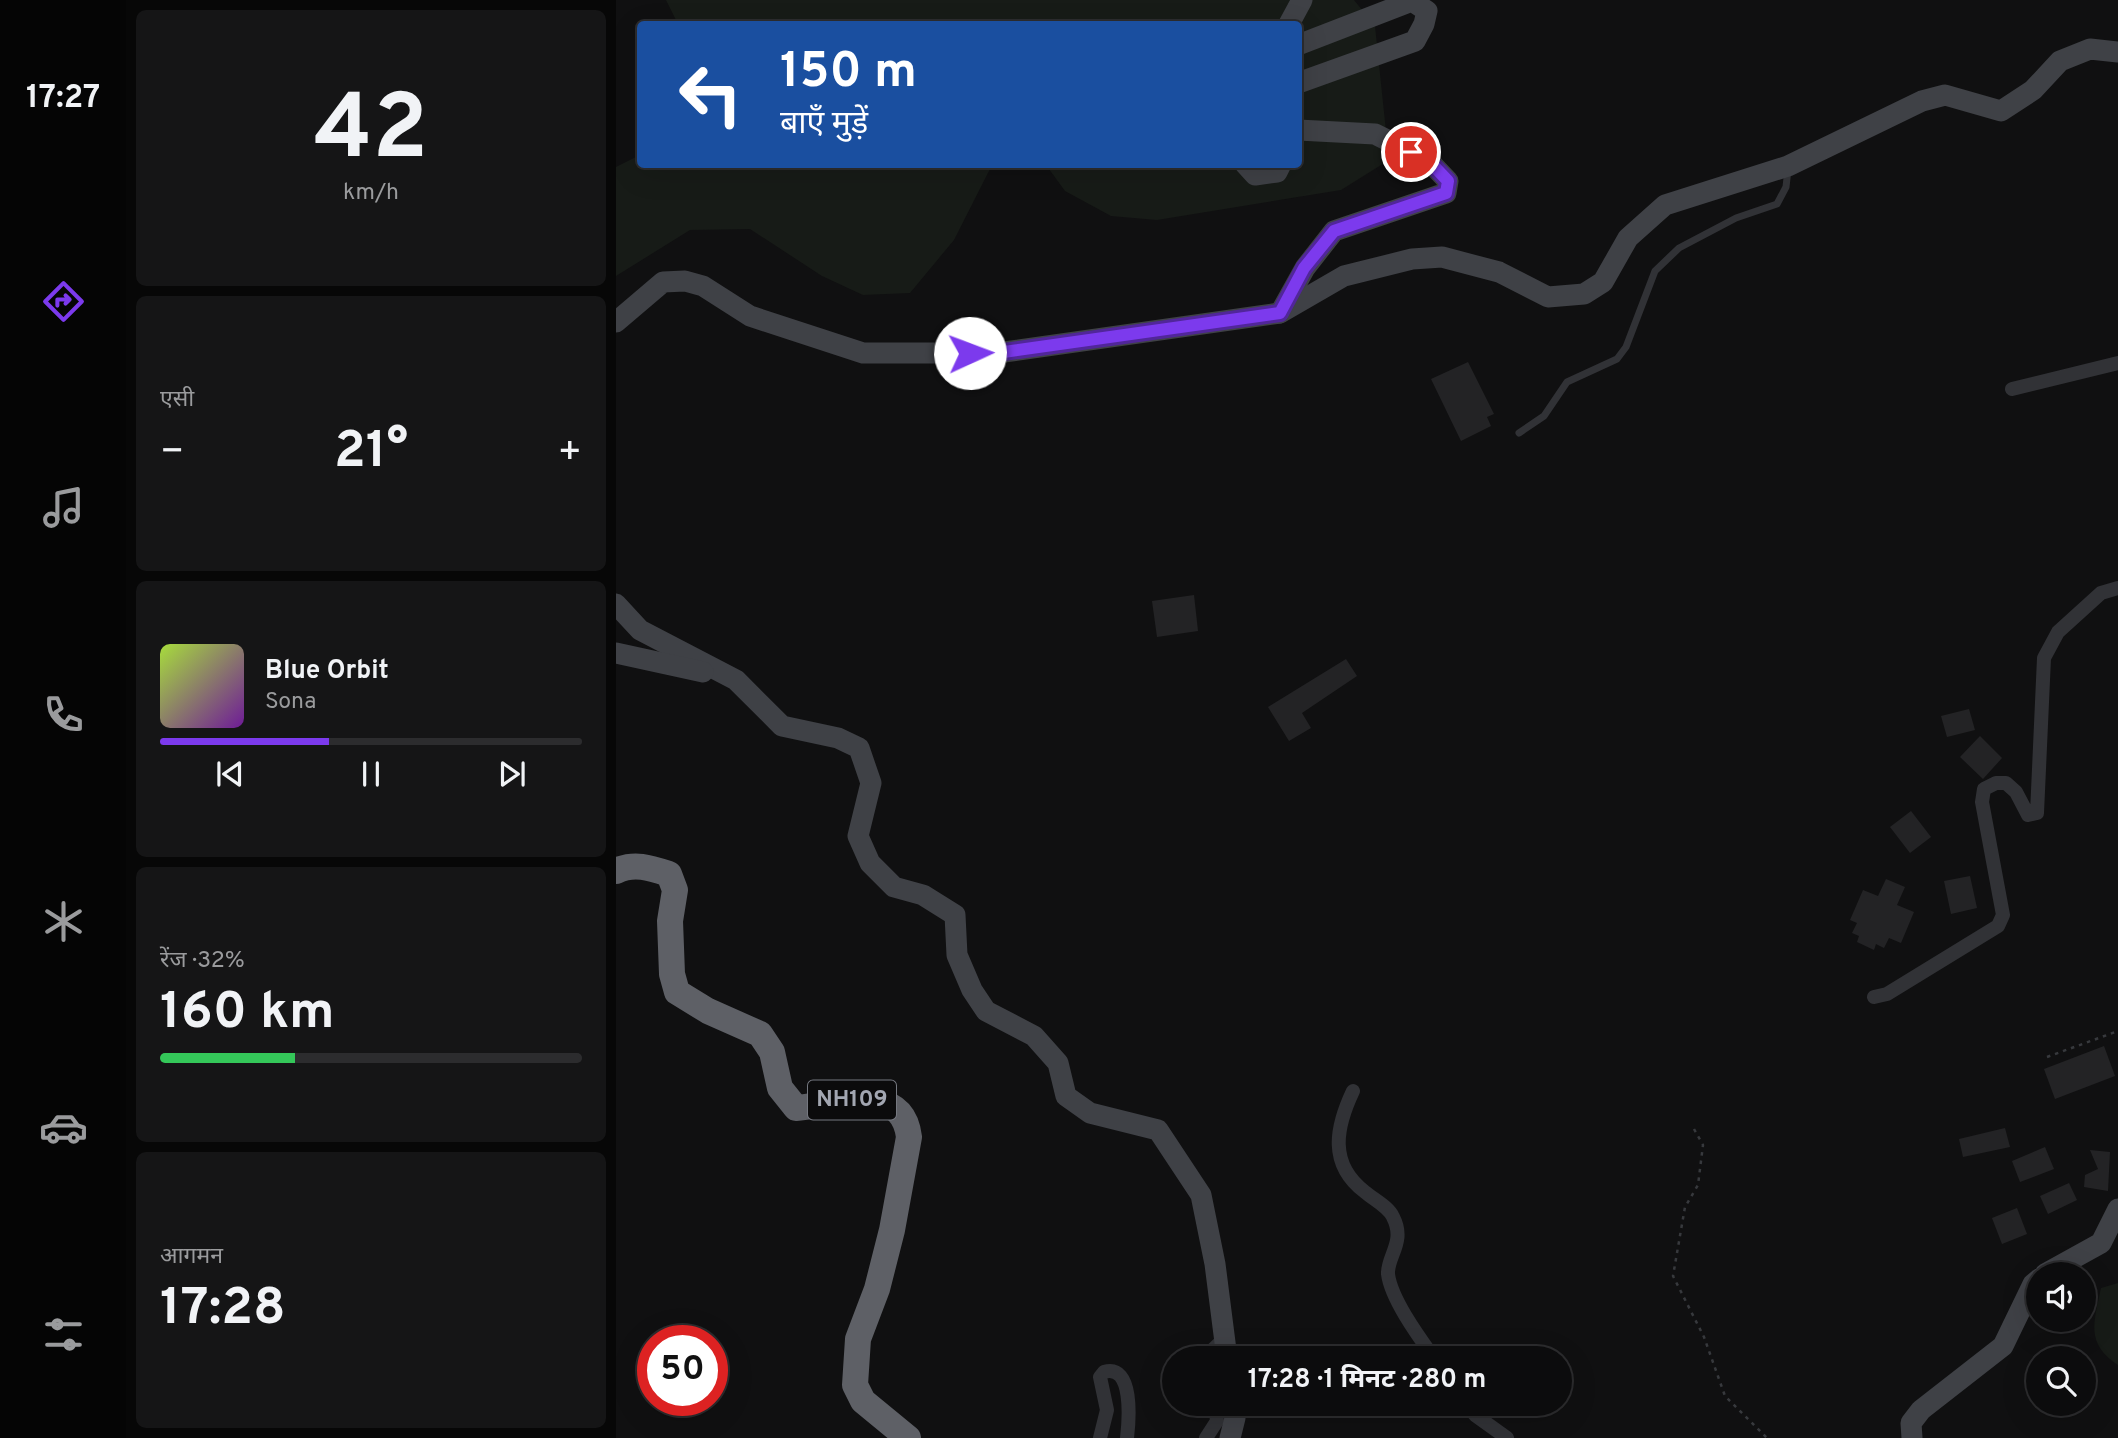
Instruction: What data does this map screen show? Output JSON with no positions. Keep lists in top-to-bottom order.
{
  "streets": {
    "highway": ["NH109"]
  },
  "page": {
    "tabs": "17:27",
    "tile": [
      ["42", "km/h"],
      "एसी",
      ["रेंज · 32%", "160 km"],
      ["आगमन", "17:28"]
    ],
    "turn": ["150 m", "बाएँ मुड़ें"],
    "heat": ["−", "21°", "+"],
    "song": ["Blue Orbit", "Sona"],
    "limit": "50",
    "trip": "17:28 · 1 मिनट · 280 m"
  }
}
